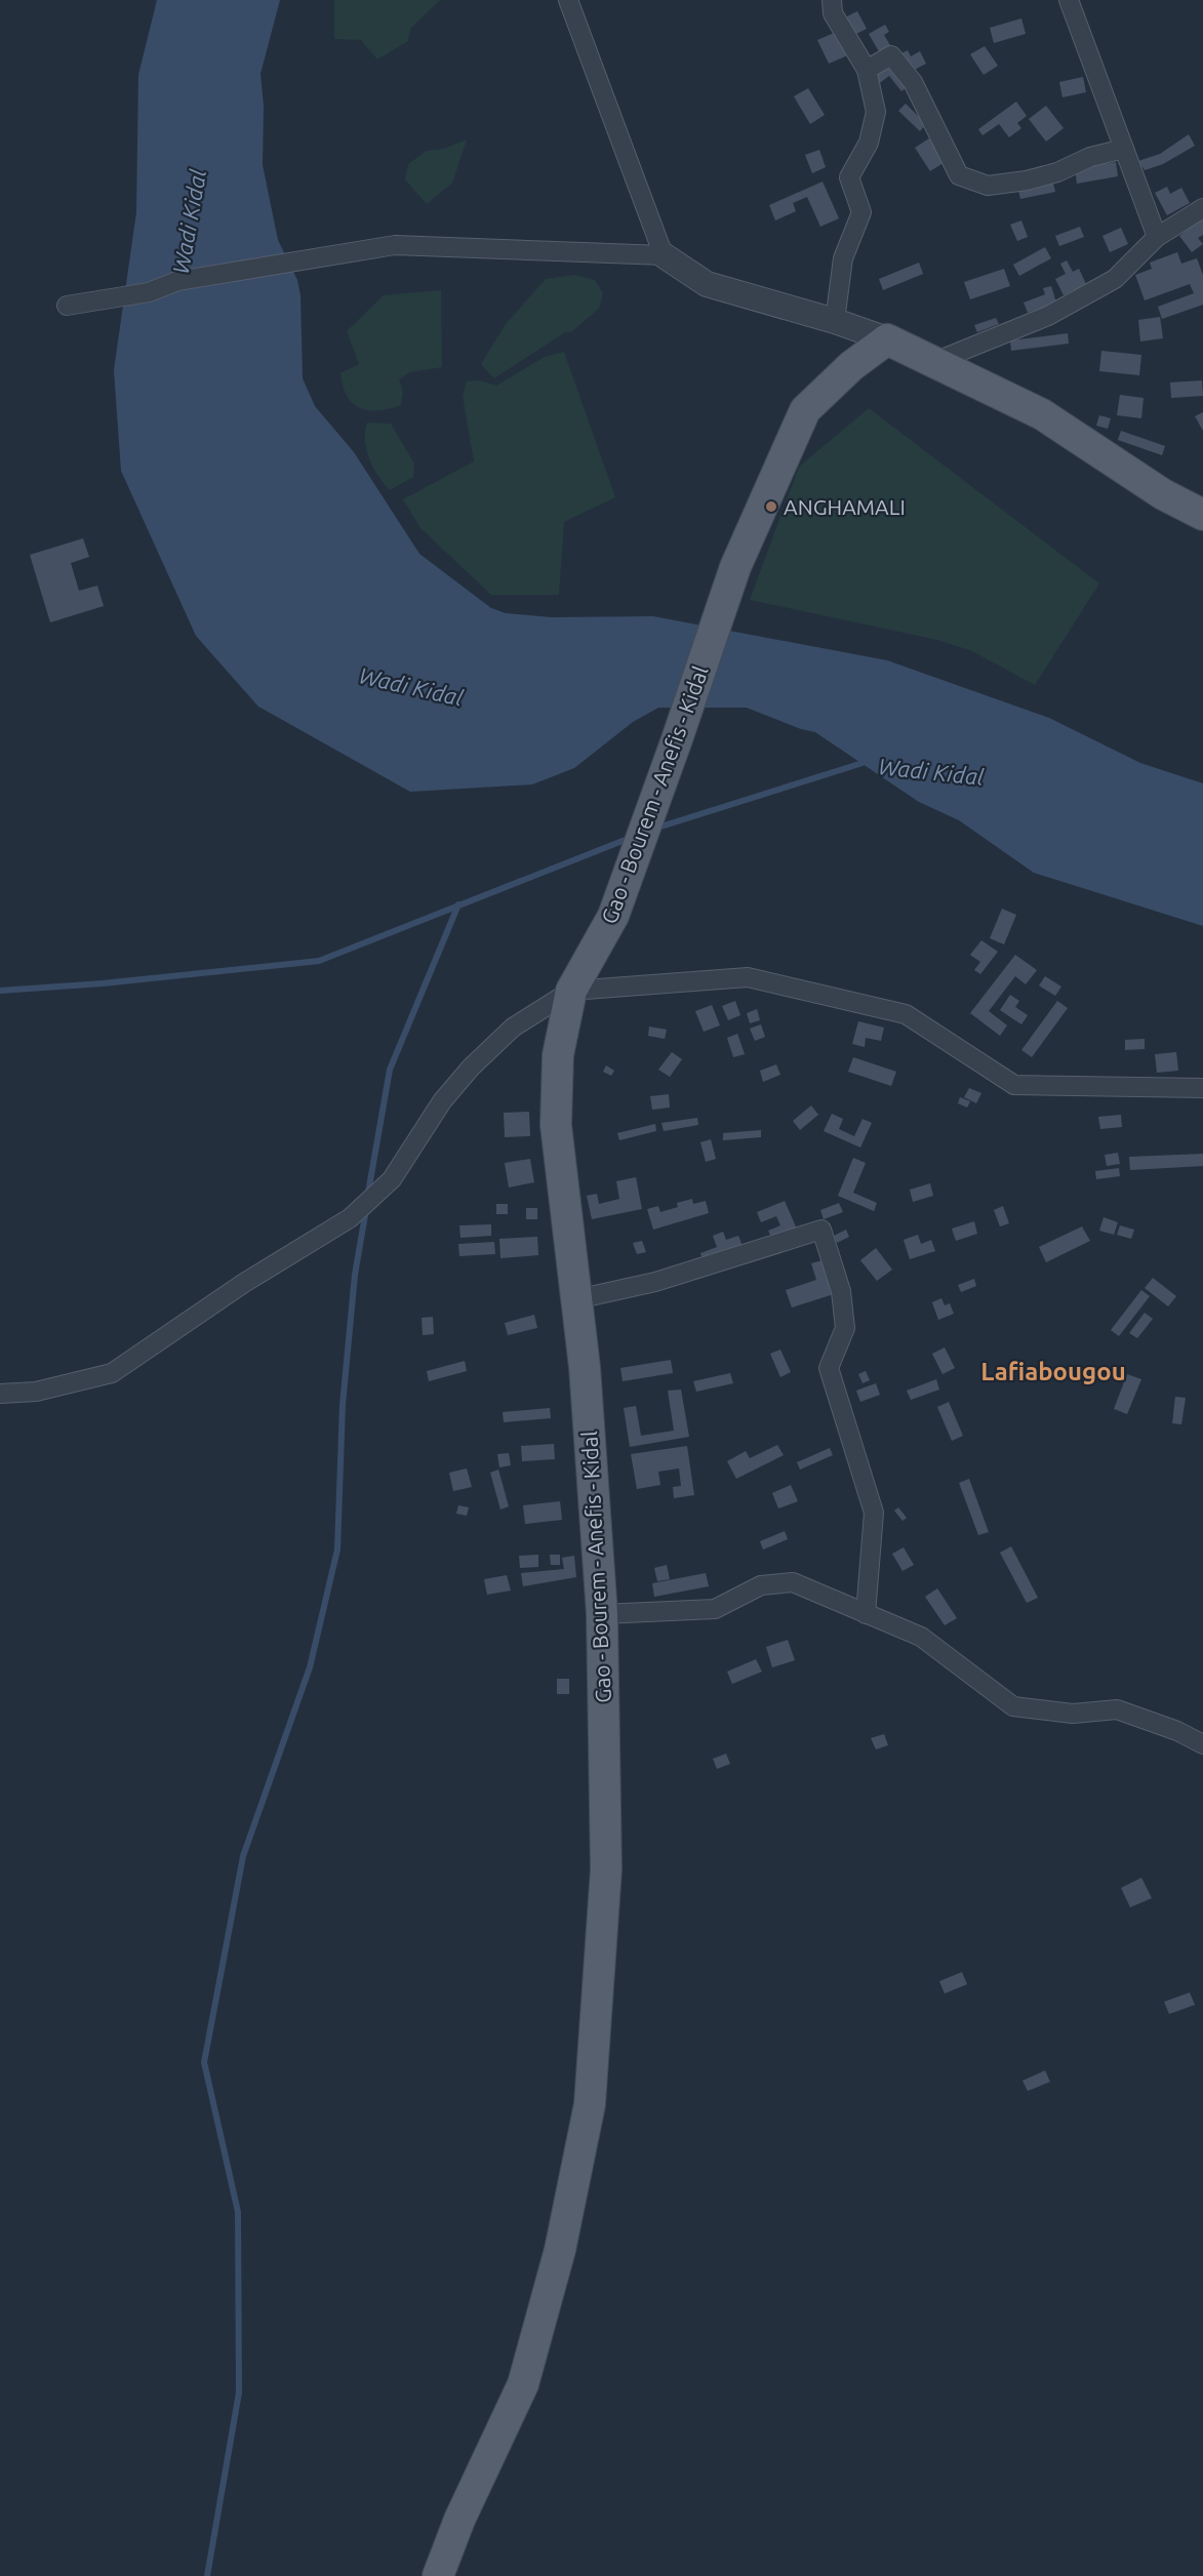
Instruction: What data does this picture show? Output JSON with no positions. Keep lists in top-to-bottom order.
{
  "streets": {
    "main road": ["Gao - Bourem - Anefis - Kidal"]
  },
  "districts": ["Lafiabougou"],
  "water": ["Wadi Kidal"],
  "places": ["ANGHAMALI"]
}
